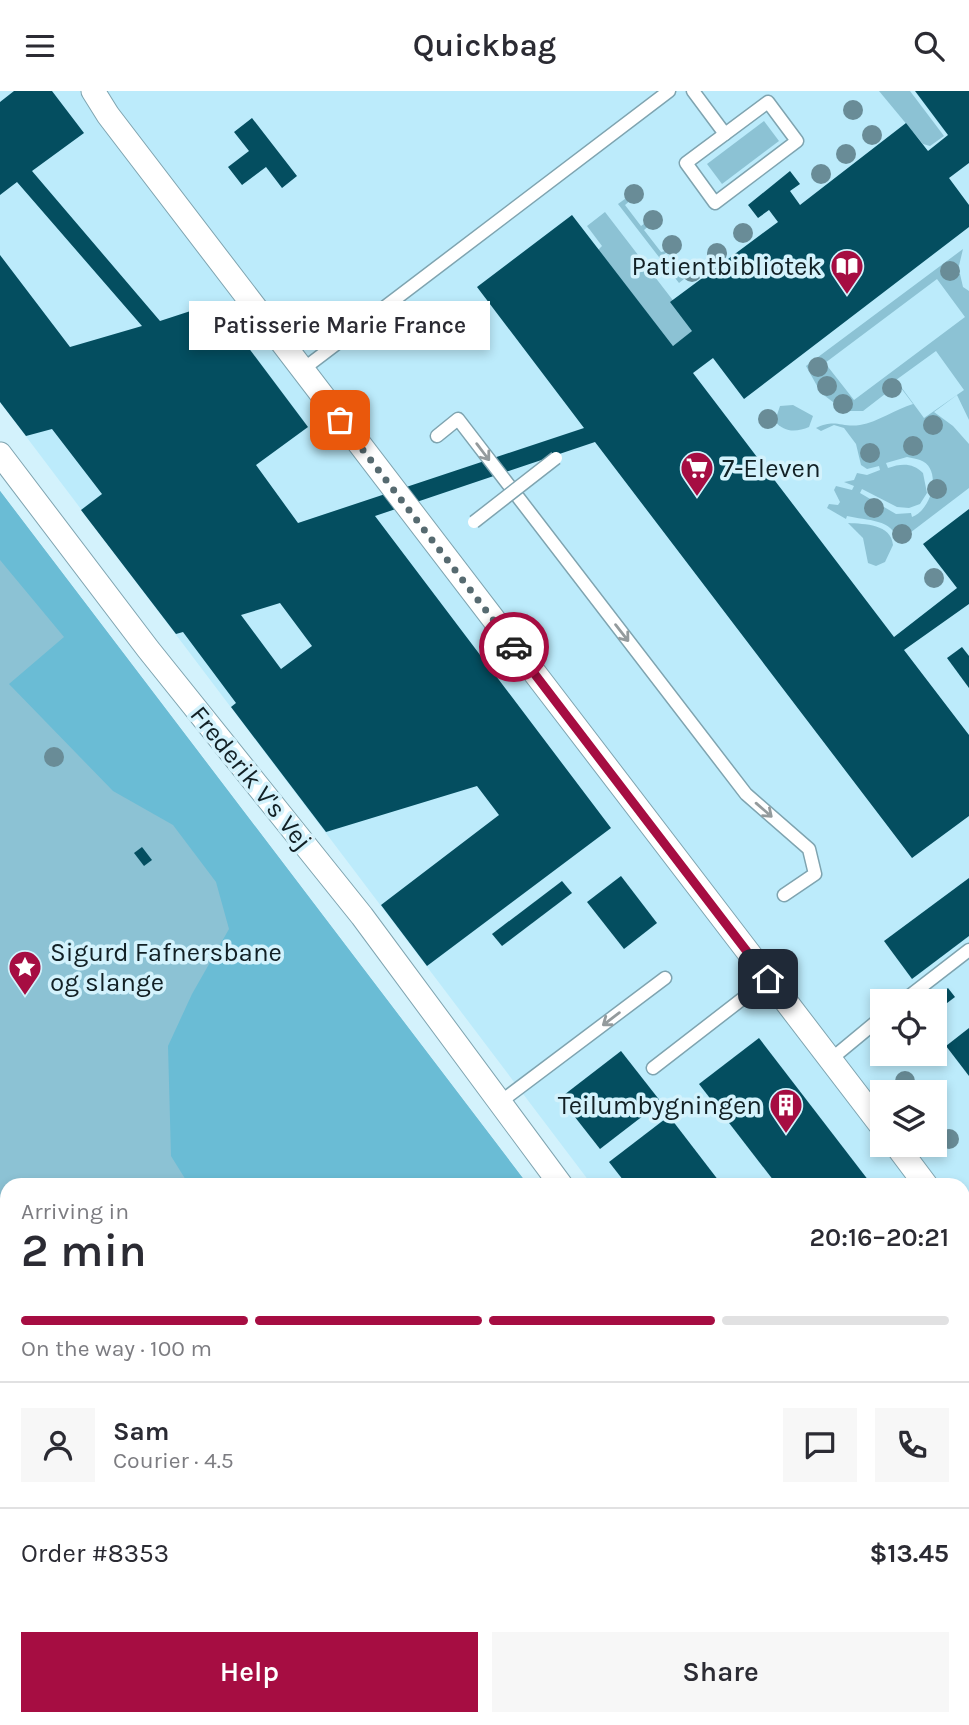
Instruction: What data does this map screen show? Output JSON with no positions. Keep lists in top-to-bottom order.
{
  "streets": {
    "street": ["Frederik V's Vej"]
  },
  "places": {
    "library": ["Patientbibliotek"],
    "other": ["Patisserie Marie France"],
    "supermarket": ["7-Eleven"],
    "place": ["Sigurd Fafnersbane og slange"],
    "building": ["Teilumbygningen"]
  },
  "page": {
    "header": "Quickbag",
    "bubble": "Patisserie Marie France",
    "heading": ["2 min", "Arriving in", "20:16–20:21"],
    "panel": [
      "Sam",
      "Courier · 4.5",
      "Order #8353",
      "$13.45"
    ],
    "bar": "On the way · 100 m",
    "buttons": ["Help", "Share"]
  }
}
